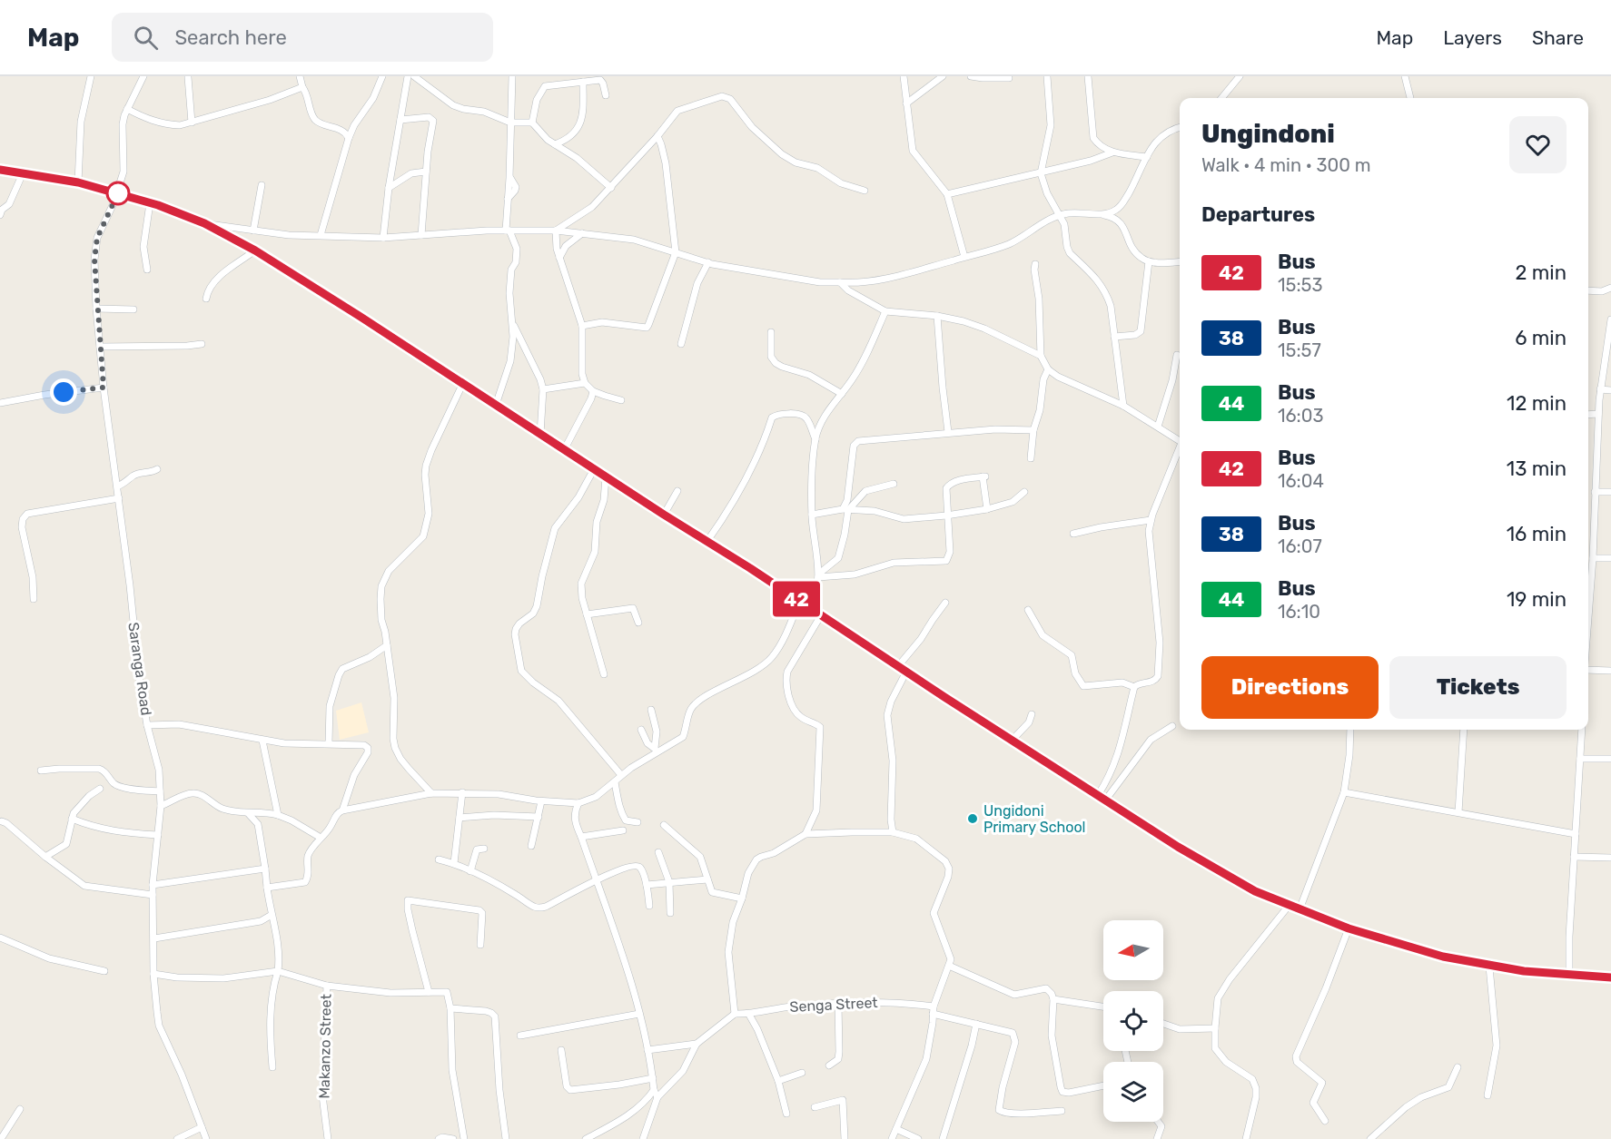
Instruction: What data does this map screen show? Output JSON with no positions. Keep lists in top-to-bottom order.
{
  "streets": {
    "street": ["Saranga Road", "Senga Street", "Makanzo Street"]
  },
  "places": ["Ungidoni Primary School"],
  "lines": ["bus line 42"],
  "north": "left",
  "page": {
    "header": "Map",
    "search": "Search here",
    "nav": ["Map", "Layers", "Share"],
    "on_map": "42",
    "heading": [
      ["Ungindoni", "Walk · 4 min · 300 m"],
      "Departures"
    ],
    "list": [
      {
        "mark": "42",
        "name": "Bus",
        "note": "15:53",
        "value": "2 min"
      },
      {
        "mark": "38",
        "name": "Bus",
        "note": "15:57",
        "value": "6 min"
      },
      {
        "mark": "44",
        "name": "Bus",
        "note": "16:03",
        "value": "12 min"
      },
      {
        "mark": "42",
        "name": "Bus",
        "note": "16:04",
        "value": "13 min"
      },
      {
        "mark": "38",
        "name": "Bus",
        "note": "16:07",
        "value": "16 min"
      },
      {
        "mark": "44",
        "name": "Bus",
        "note": "16:10",
        "value": "19 min"
      }
    ],
    "buttons": ["Directions", "Tickets"]
  }
}
